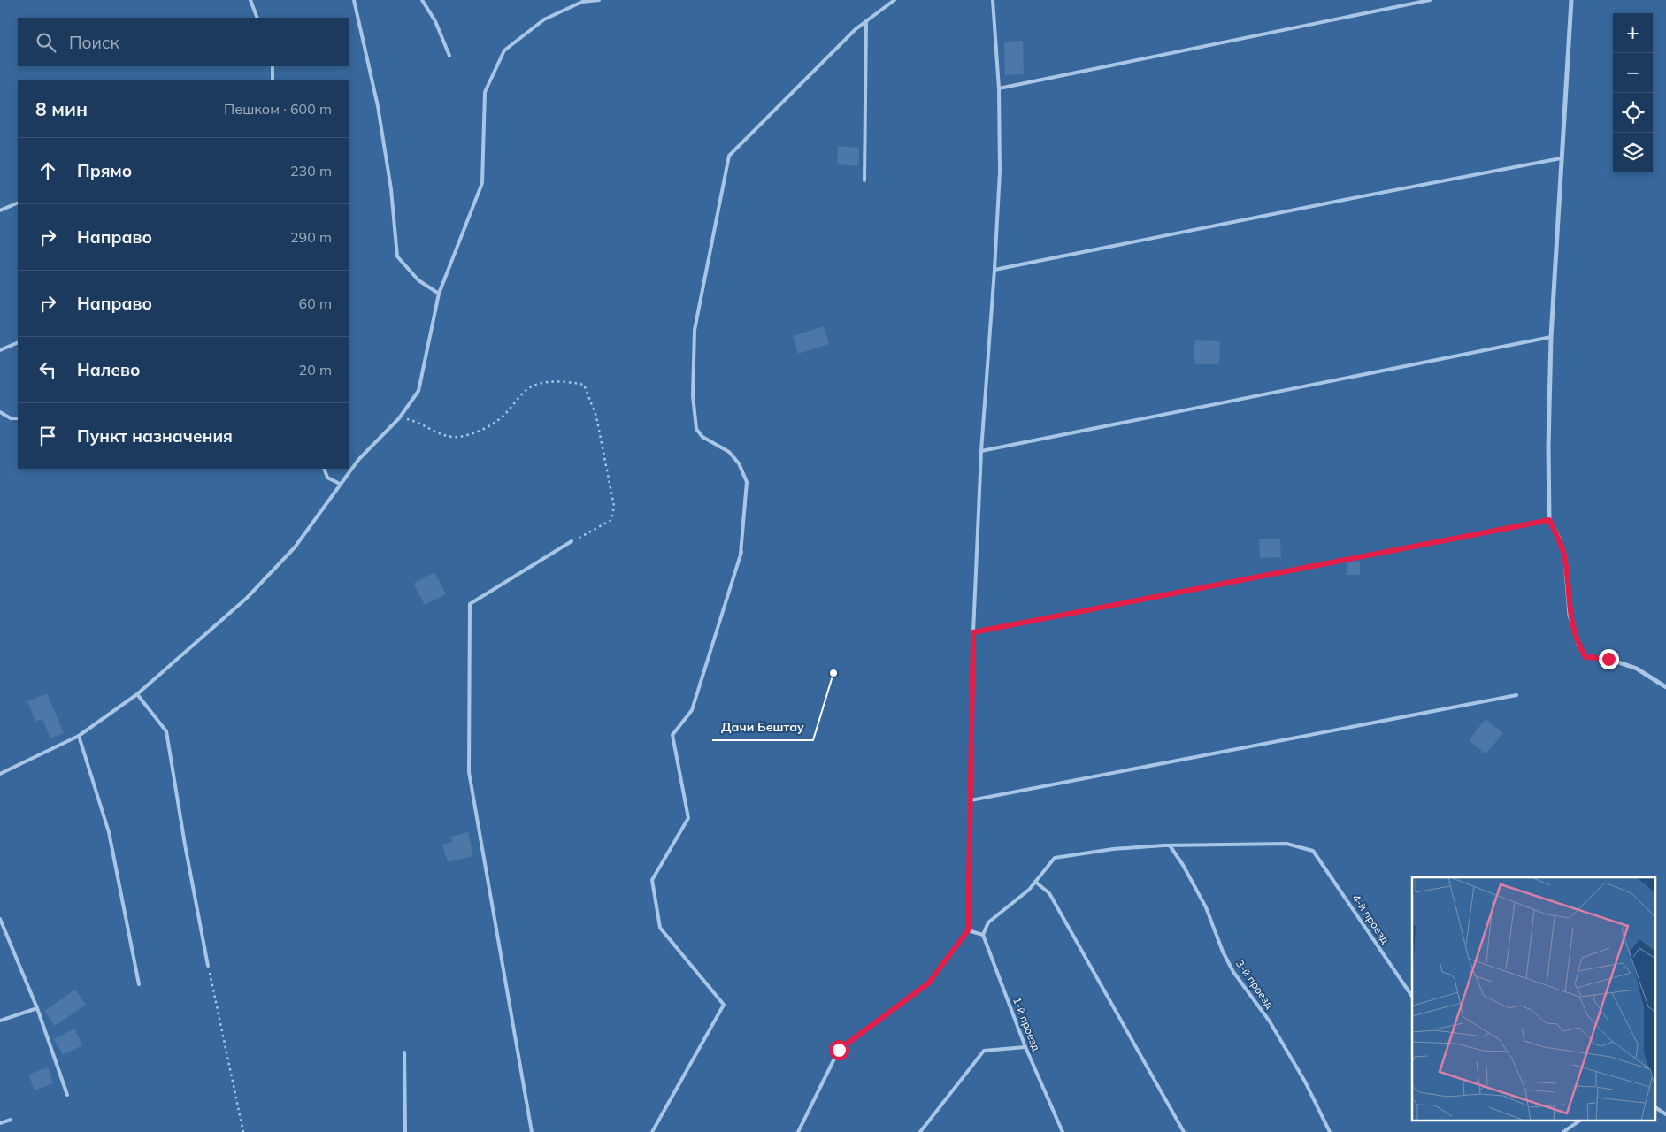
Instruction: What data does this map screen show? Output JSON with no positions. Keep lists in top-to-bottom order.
{
  "streets": {
    "lane": ["4-й проезд", "3-й проезд", "1-й проезд"]
  },
  "crossings": [
    ["4-й проезд", "3-й проезд"]
  ],
  "places": ["Дачи Бештау"],
  "page": {
    "map_buttons": ["+", "−"],
    "search": "Поиск",
    "heading": ["8 мин", "Пешком · 600 m"],
    "list": [
      ["Прямо", "230 m"],
      ["Направо", "290 m"],
      ["Направо", "60 m"],
      ["Налево", "20 m"],
      "Пункт назначения"
    ]
  }
}
